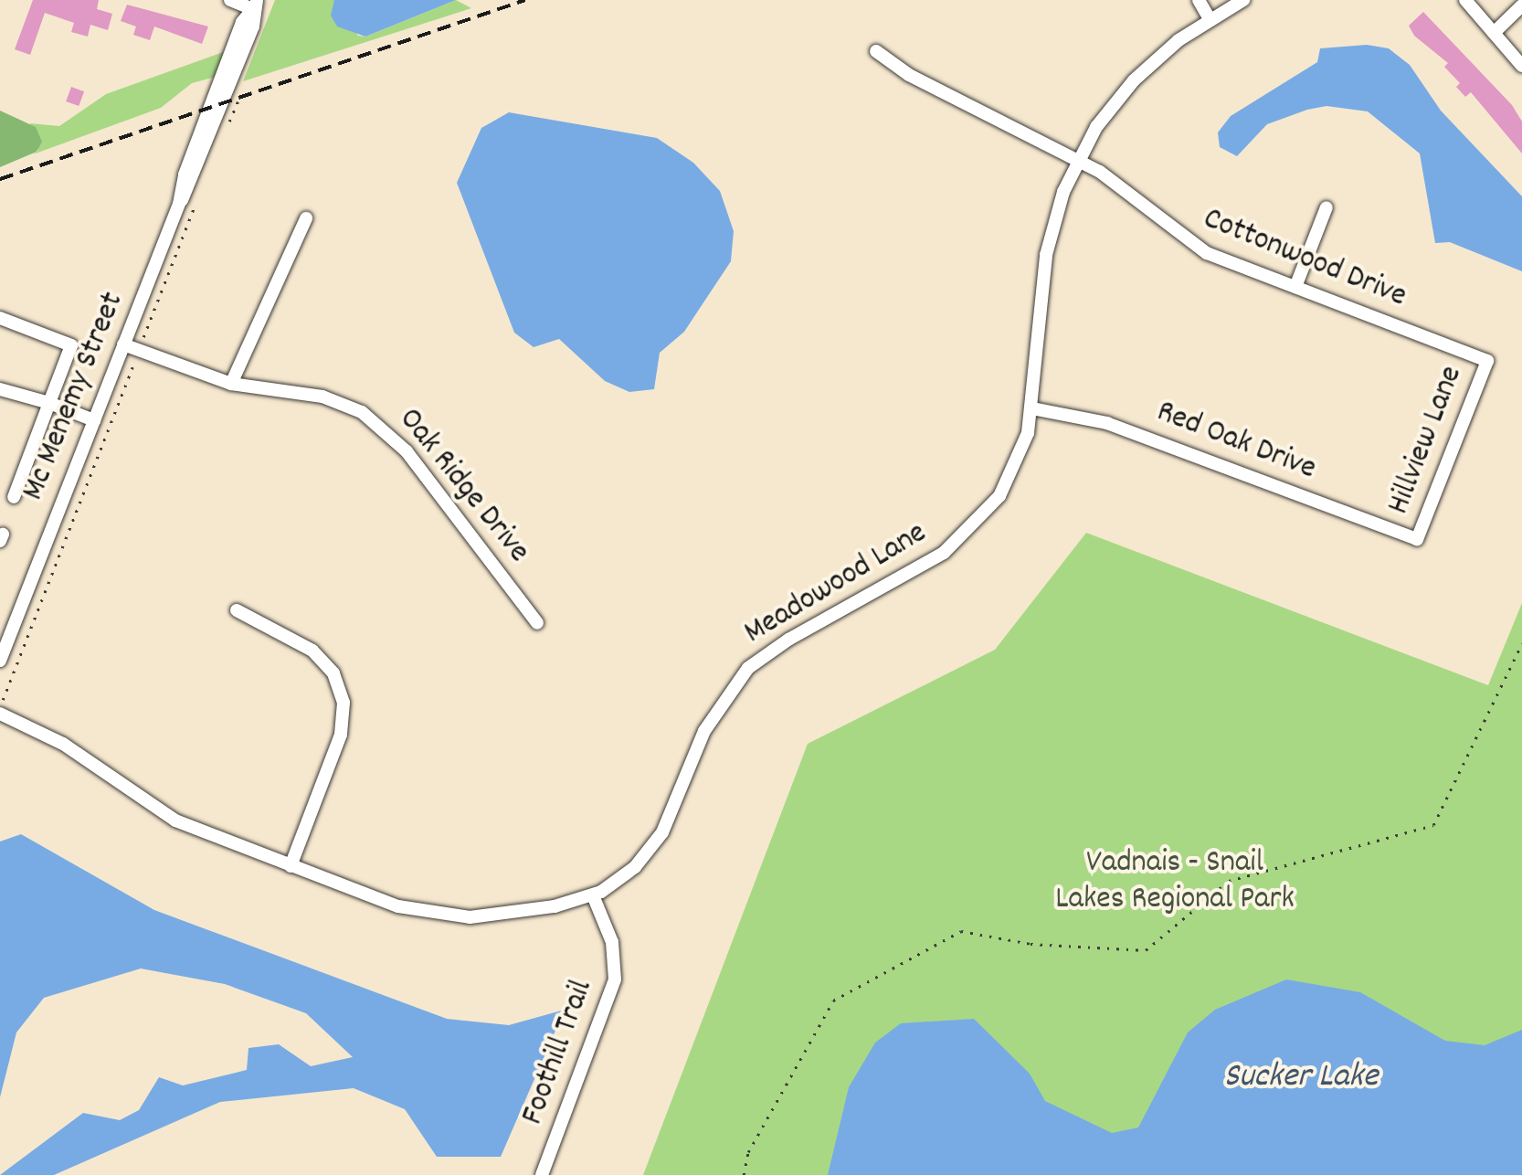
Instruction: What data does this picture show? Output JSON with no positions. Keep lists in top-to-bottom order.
{
  "streets": {
    "street": [
      "Cottonwood Drive",
      "Mc Menemy Street",
      "Hillview Lane",
      "Red Oak Drive",
      "Oak Ridge Drive",
      "Meadowood Lane",
      "Foothill Trail"
    ]
  },
  "crossings": [
    ["Cottonwood Drive", "Hillview Lane"],
    ["Cottonwood Drive", "Meadowood Lane"],
    ["Mc Menemy Street", "Oak Ridge Drive"],
    ["Hillview Lane", "Red Oak Drive"],
    ["Red Oak Drive", "Meadowood Lane"],
    ["Meadowood Lane", "Foothill Trail"]
  ],
  "water": ["Sucker Lake"],
  "parks": ["Vadnais - Snail Lakes Regional Park"]
}
